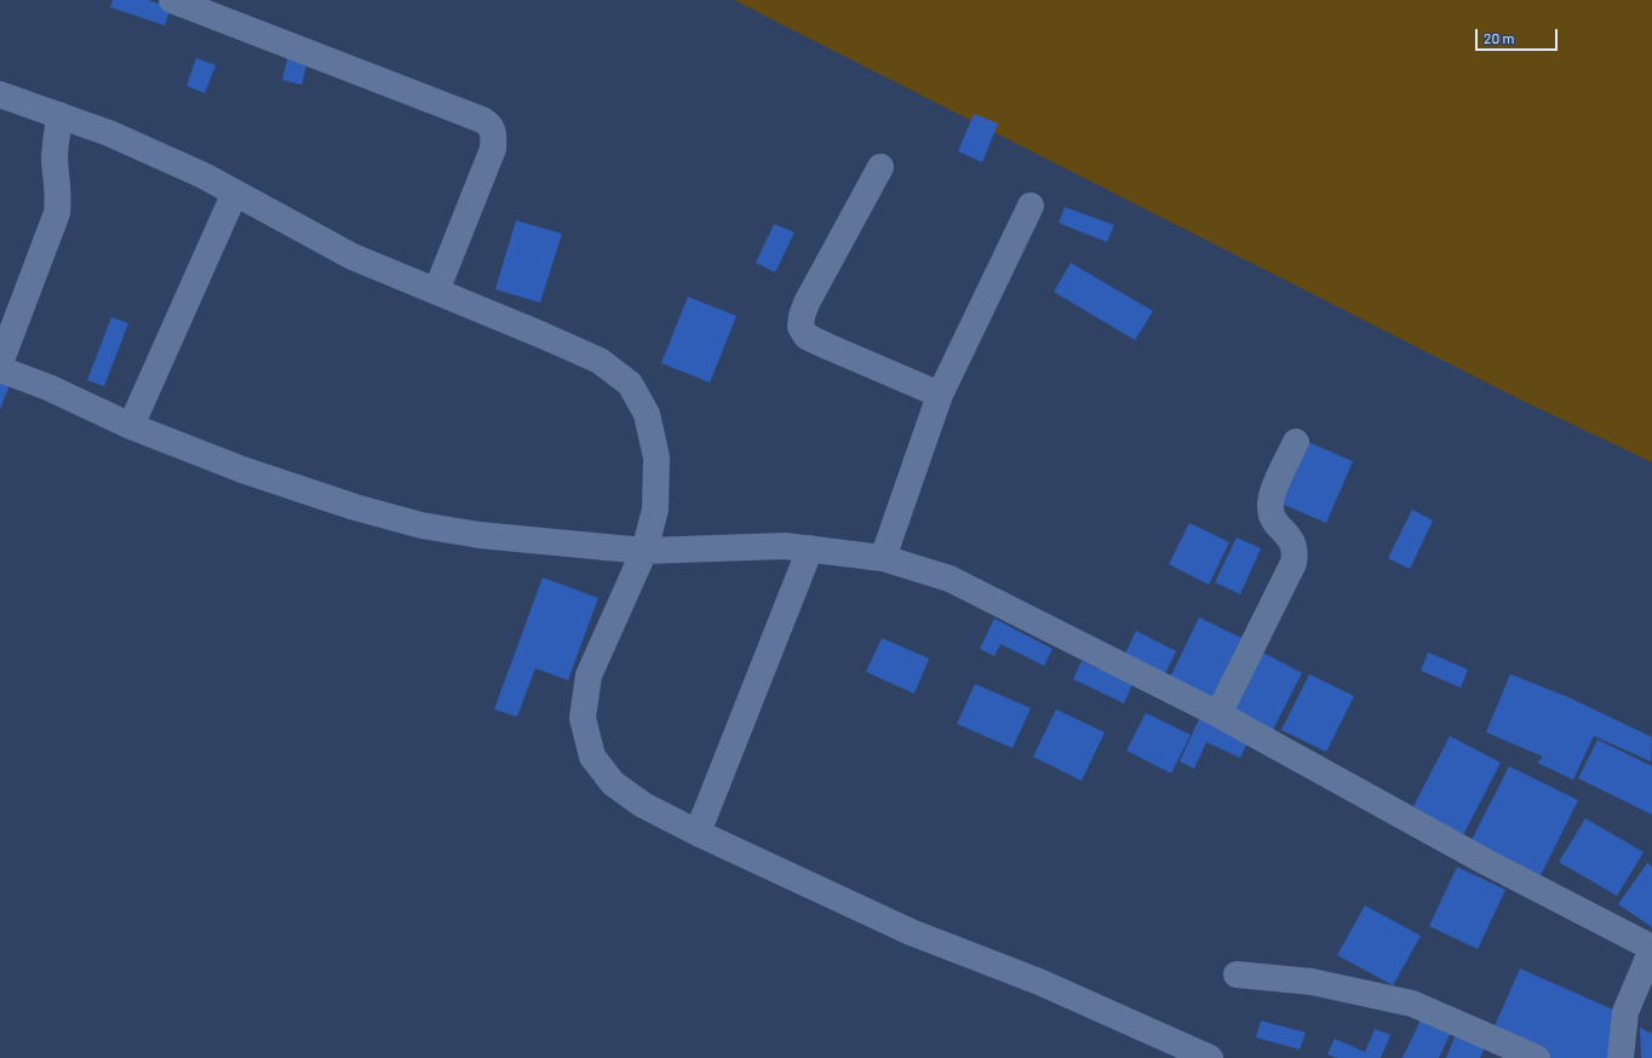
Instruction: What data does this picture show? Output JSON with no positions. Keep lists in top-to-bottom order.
{
  "scale_bar": "20 m"
}
